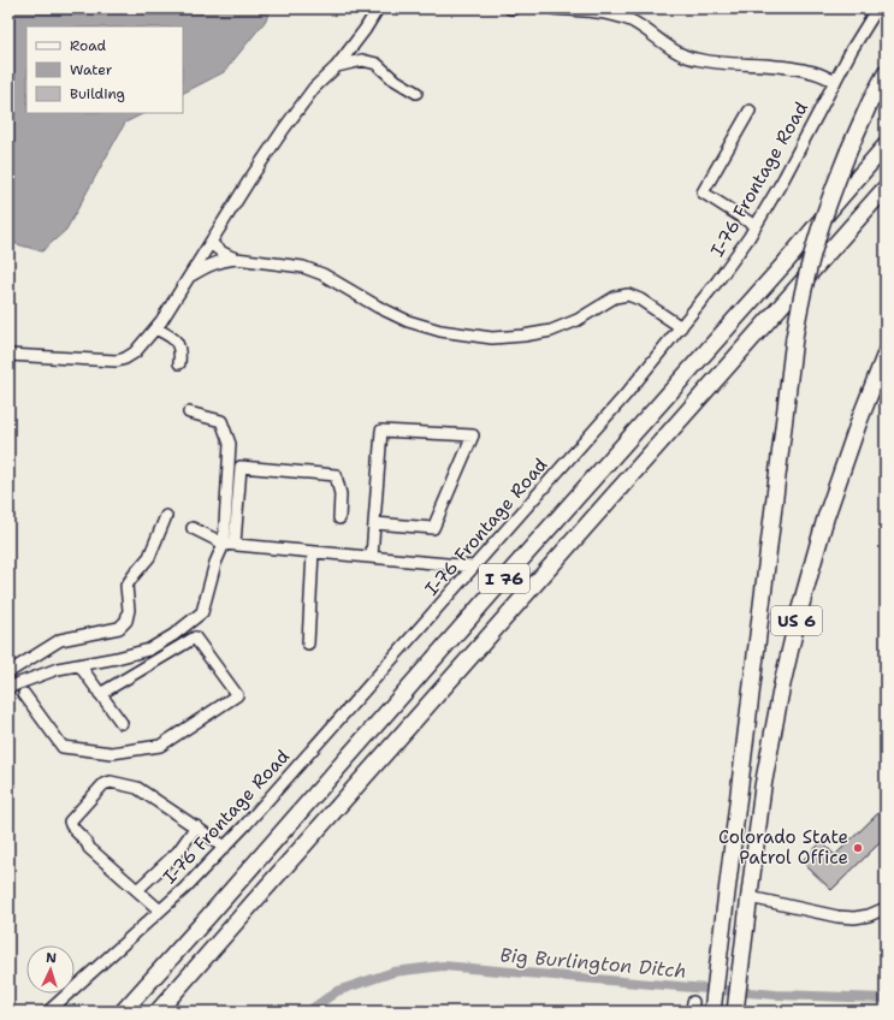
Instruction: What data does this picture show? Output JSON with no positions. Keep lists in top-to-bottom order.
{
  "streets": {
    "highway": ["I 76", "US 6"],
    "street": ["I-76 Frontage Road"]
  },
  "water": ["Big Burlington Ditch"],
  "places": ["Colorado State Patrol Office"],
  "legend": ["Road", "Water", "Building"],
  "north": "top"
}
